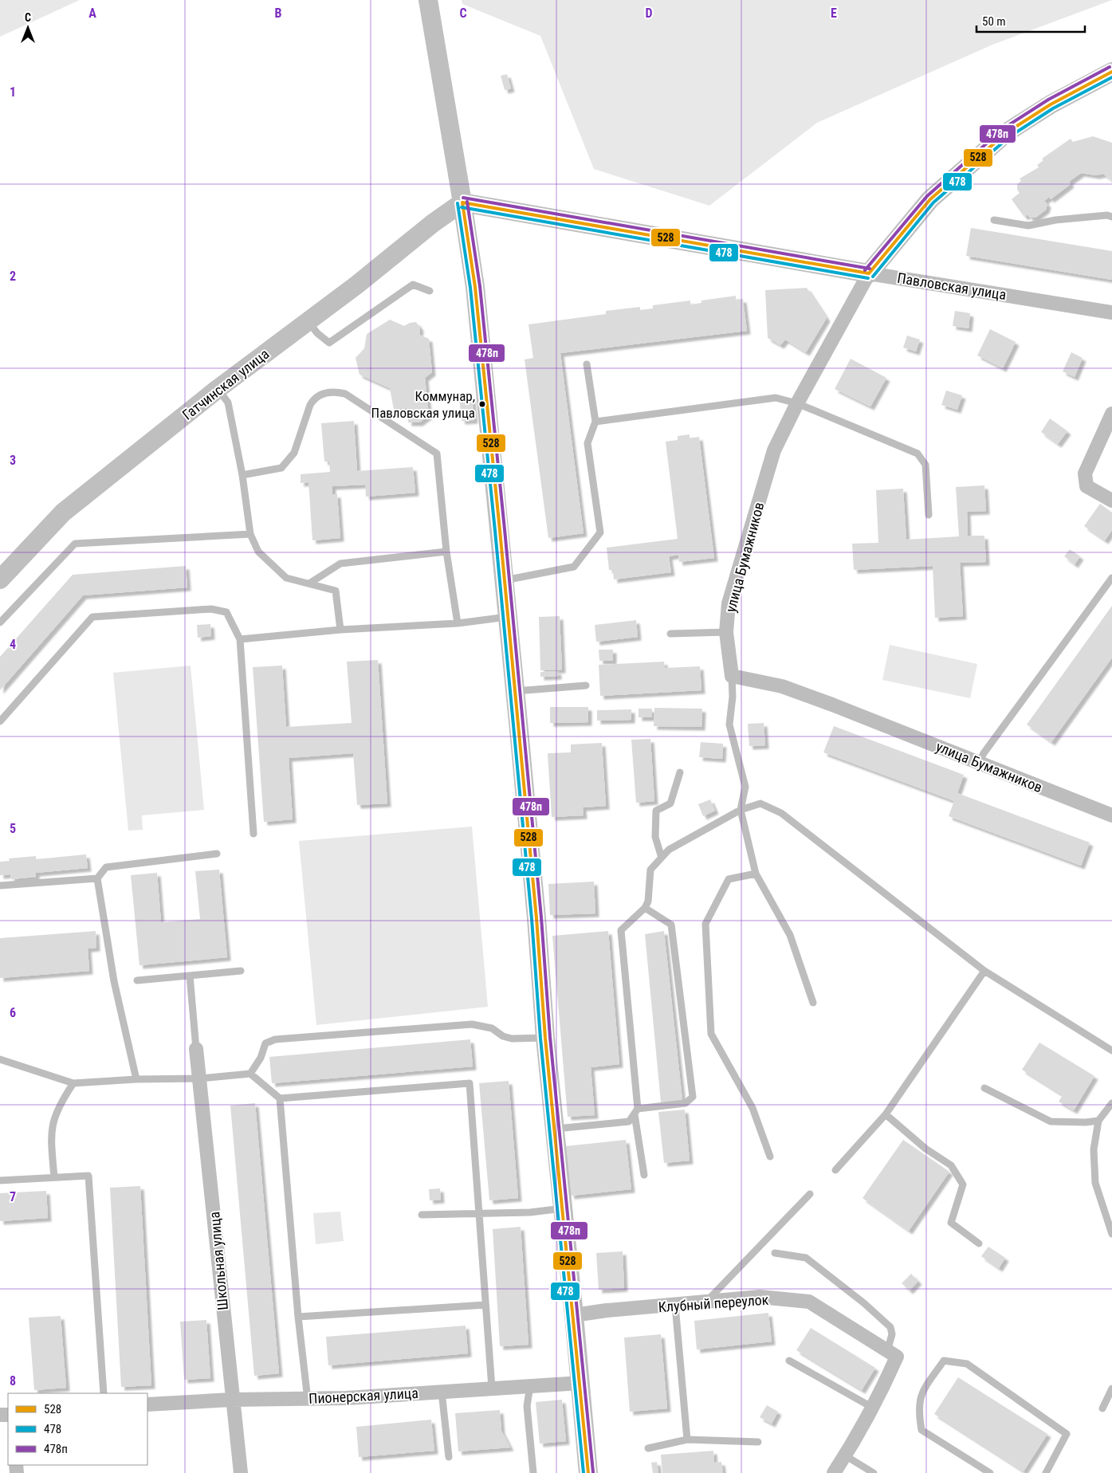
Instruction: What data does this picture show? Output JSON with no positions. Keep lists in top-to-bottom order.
{
  "streets": {
    "main road": ["Павловская улица", "Гатчинская улица"],
    "street": [
      "улица Бумажников",
      "Школьная улица",
      "Клубный переулок",
      "Пионерская улица"
    ]
  },
  "crossings": [
    ["Павловская улица", "Гатчинская улица"],
    ["Павловская улица", "улица Бумажников"],
    ["Школьная улица", "Пионерская улица"]
  ],
  "places": ["Коммунар, Павловская улица"],
  "lines": ["transit line 478п", "transit line 528", "transit line 478"],
  "legend": ["528", "478", "478п"],
  "scale_bar": "50 m",
  "north": "top",
  "grid": {
    "columns": [
      "A",
      "B",
      "C",
      "D",
      "E"
    ],
    "rows": [
      "1",
      "2",
      "3",
      "4",
      "5",
      "6",
      "7",
      "8"
    ]
  }
}
